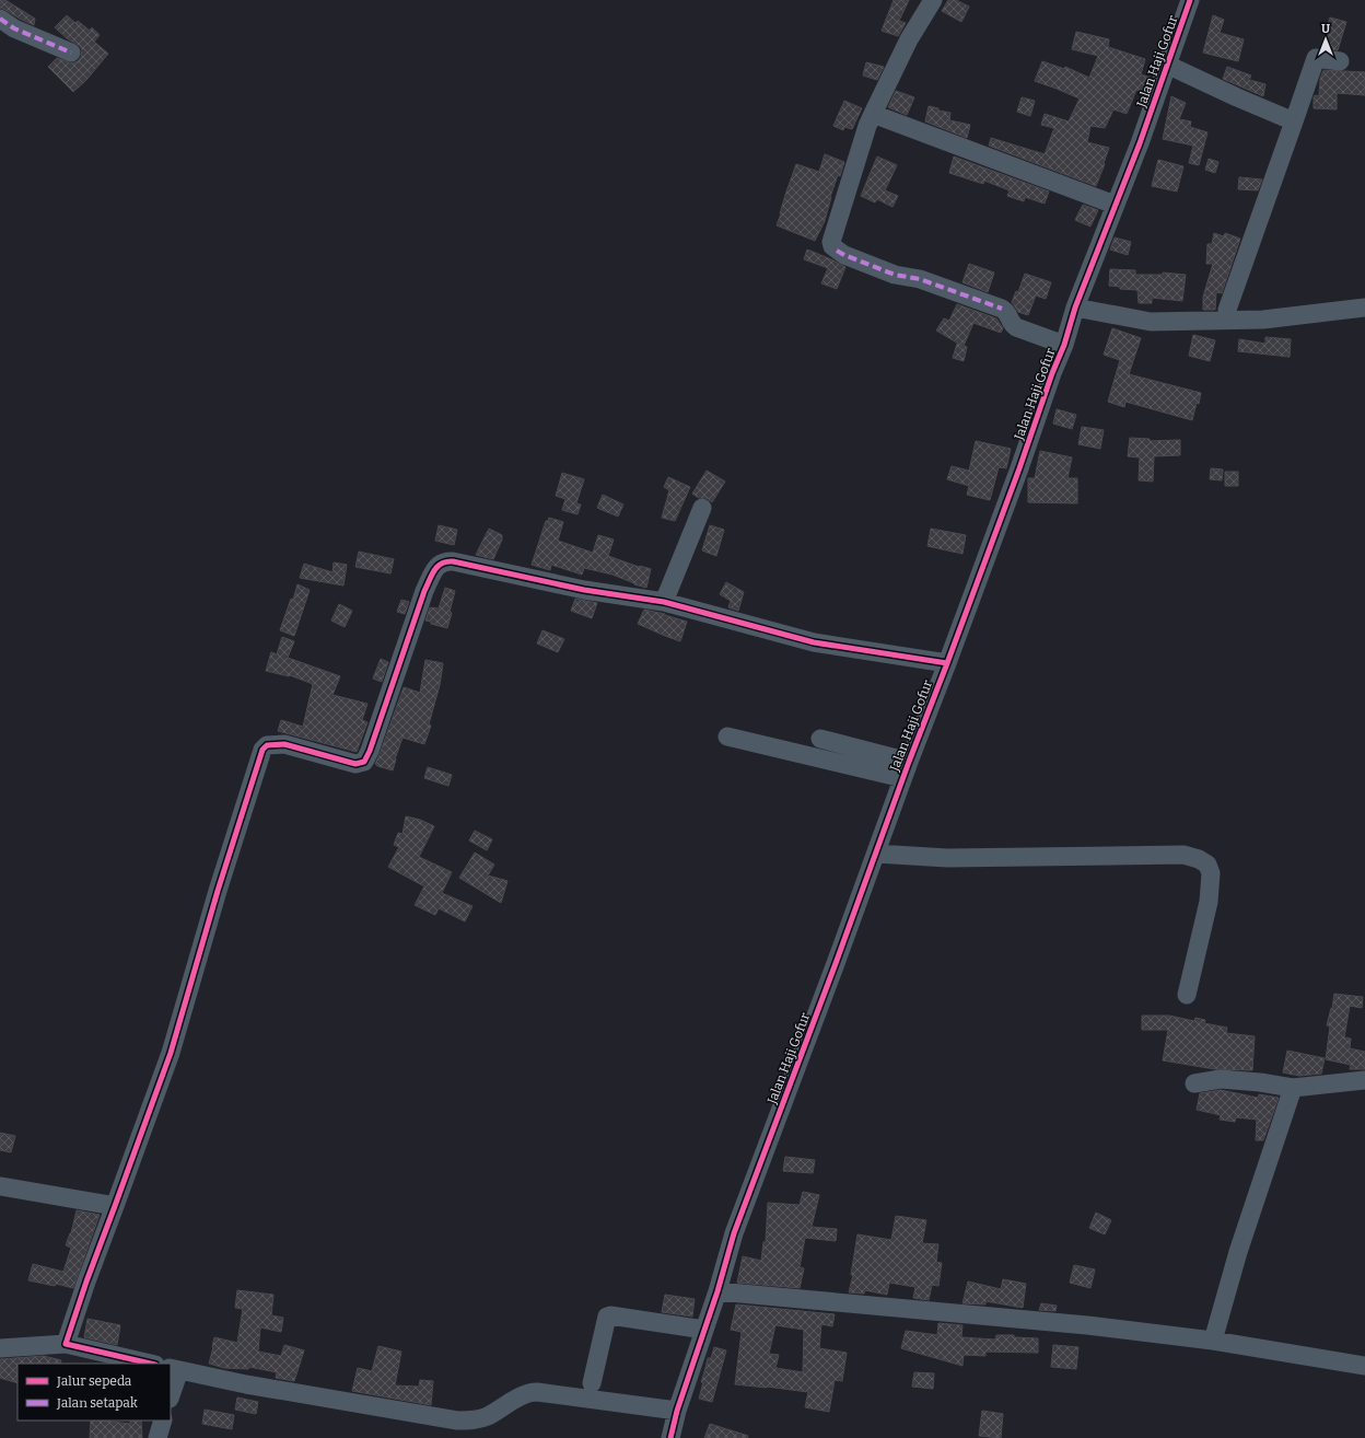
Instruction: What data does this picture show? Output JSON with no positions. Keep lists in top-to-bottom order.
{
  "streets": {
    "street": ["Jalan Haji Gofur"]
  },
  "legend": ["Jalur sepeda", "Jalan setapak"],
  "north": "top"
}
